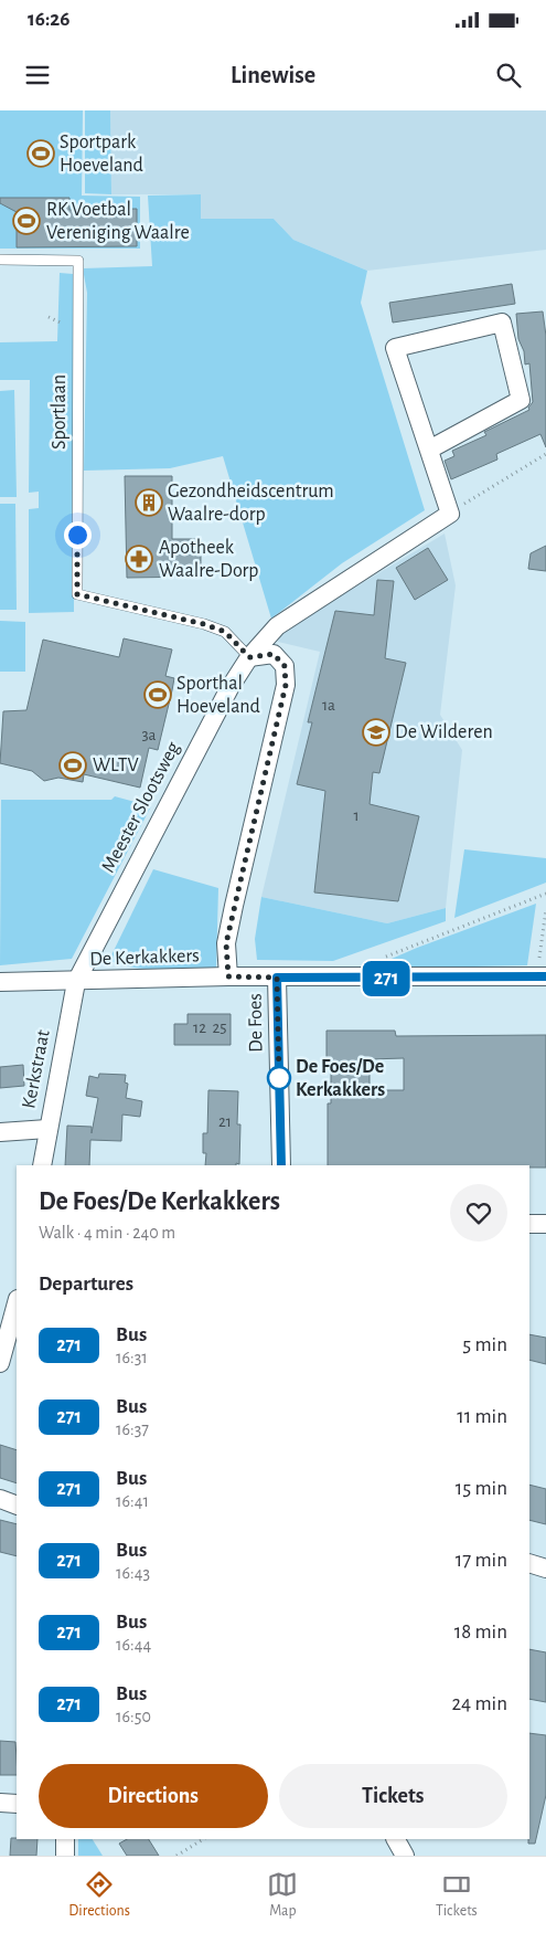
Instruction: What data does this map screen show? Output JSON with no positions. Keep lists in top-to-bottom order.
{
  "streets": {
    "street": [
      "Meester Slootsweg",
      "De Kerkakkers",
      "De Foes",
      "Kerkstraat"
    ],
    "lane": ["Sportlaan"]
  },
  "crossings": [
    ["Sportlaan", "Meester Slootsweg"],
    ["Meester Slootsweg", "De Kerkakkers"],
    ["Meester Slootsweg", "Kerkstraat"],
    ["De Kerkakkers", "De Foes"],
    ["De Kerkakkers", "Kerkstraat"]
  ],
  "places": {
    "sports": [
      "Sportpark Hoeveland",
      "RK Voetbal Vereniging Waalre",
      "Sporthal Hoeveland",
      "WLTV"
    ],
    "building": ["Gezondheidscentrum Waalre-dorp"],
    "pharmacy": ["Apotheek Waalre-Dorp"],
    "school or university": ["De Wilderen"],
    "other": ["De Foes/De Kerkakkers"]
  },
  "lines": ["bus line 271"],
  "house_numbers": [
    "1a",
    "3a",
    "1",
    "12",
    "25",
    "21"
  ],
  "page": {
    "status": "16:26",
    "header": "Linewise",
    "on_map": "271",
    "heading": [
      ["De Foes/De Kerkakkers", "Walk · 4 min · 240 m"],
      "Departures"
    ],
    "list": [
      {
        "mark": "271",
        "name": "Bus",
        "note": "16:31",
        "value": "5 min"
      },
      {
        "mark": "271",
        "name": "Bus",
        "note": "16:37",
        "value": "11 min"
      },
      {
        "mark": "271",
        "name": "Bus",
        "note": "16:41",
        "value": "15 min"
      },
      {
        "mark": "271",
        "name": "Bus",
        "note": "16:43",
        "value": "17 min"
      },
      {
        "mark": "271",
        "name": "Bus",
        "note": "16:44",
        "value": "18 min"
      },
      {
        "mark": "271",
        "name": "Bus",
        "note": "16:50",
        "value": "24 min"
      }
    ],
    "buttons": ["Directions", "Tickets"],
    "tabs": ["Directions", "Map", "Tickets"]
  }
}
